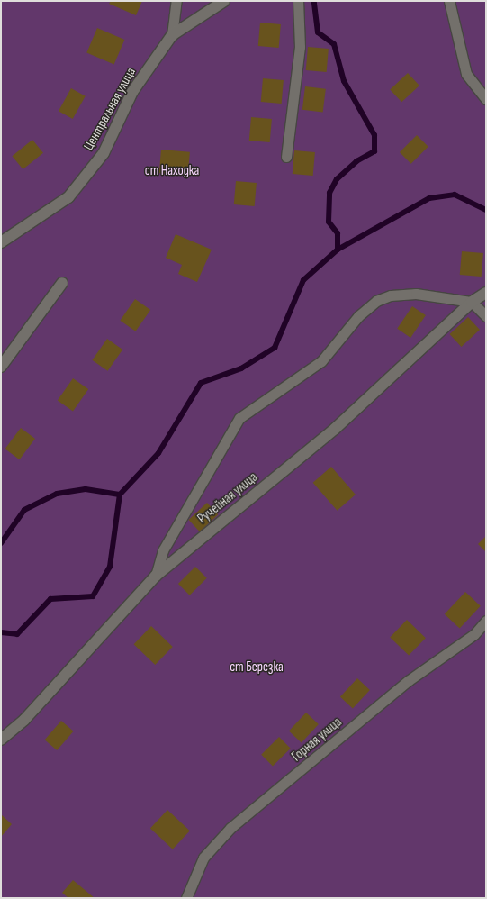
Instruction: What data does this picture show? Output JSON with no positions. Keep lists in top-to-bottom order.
{
  "streets": {
    "street": ["Центральная улица", "Ручейная улица"],
    "lane": ["Горная улица"]
  },
  "parks": ["ст Находка", "ст Березка"]
}
